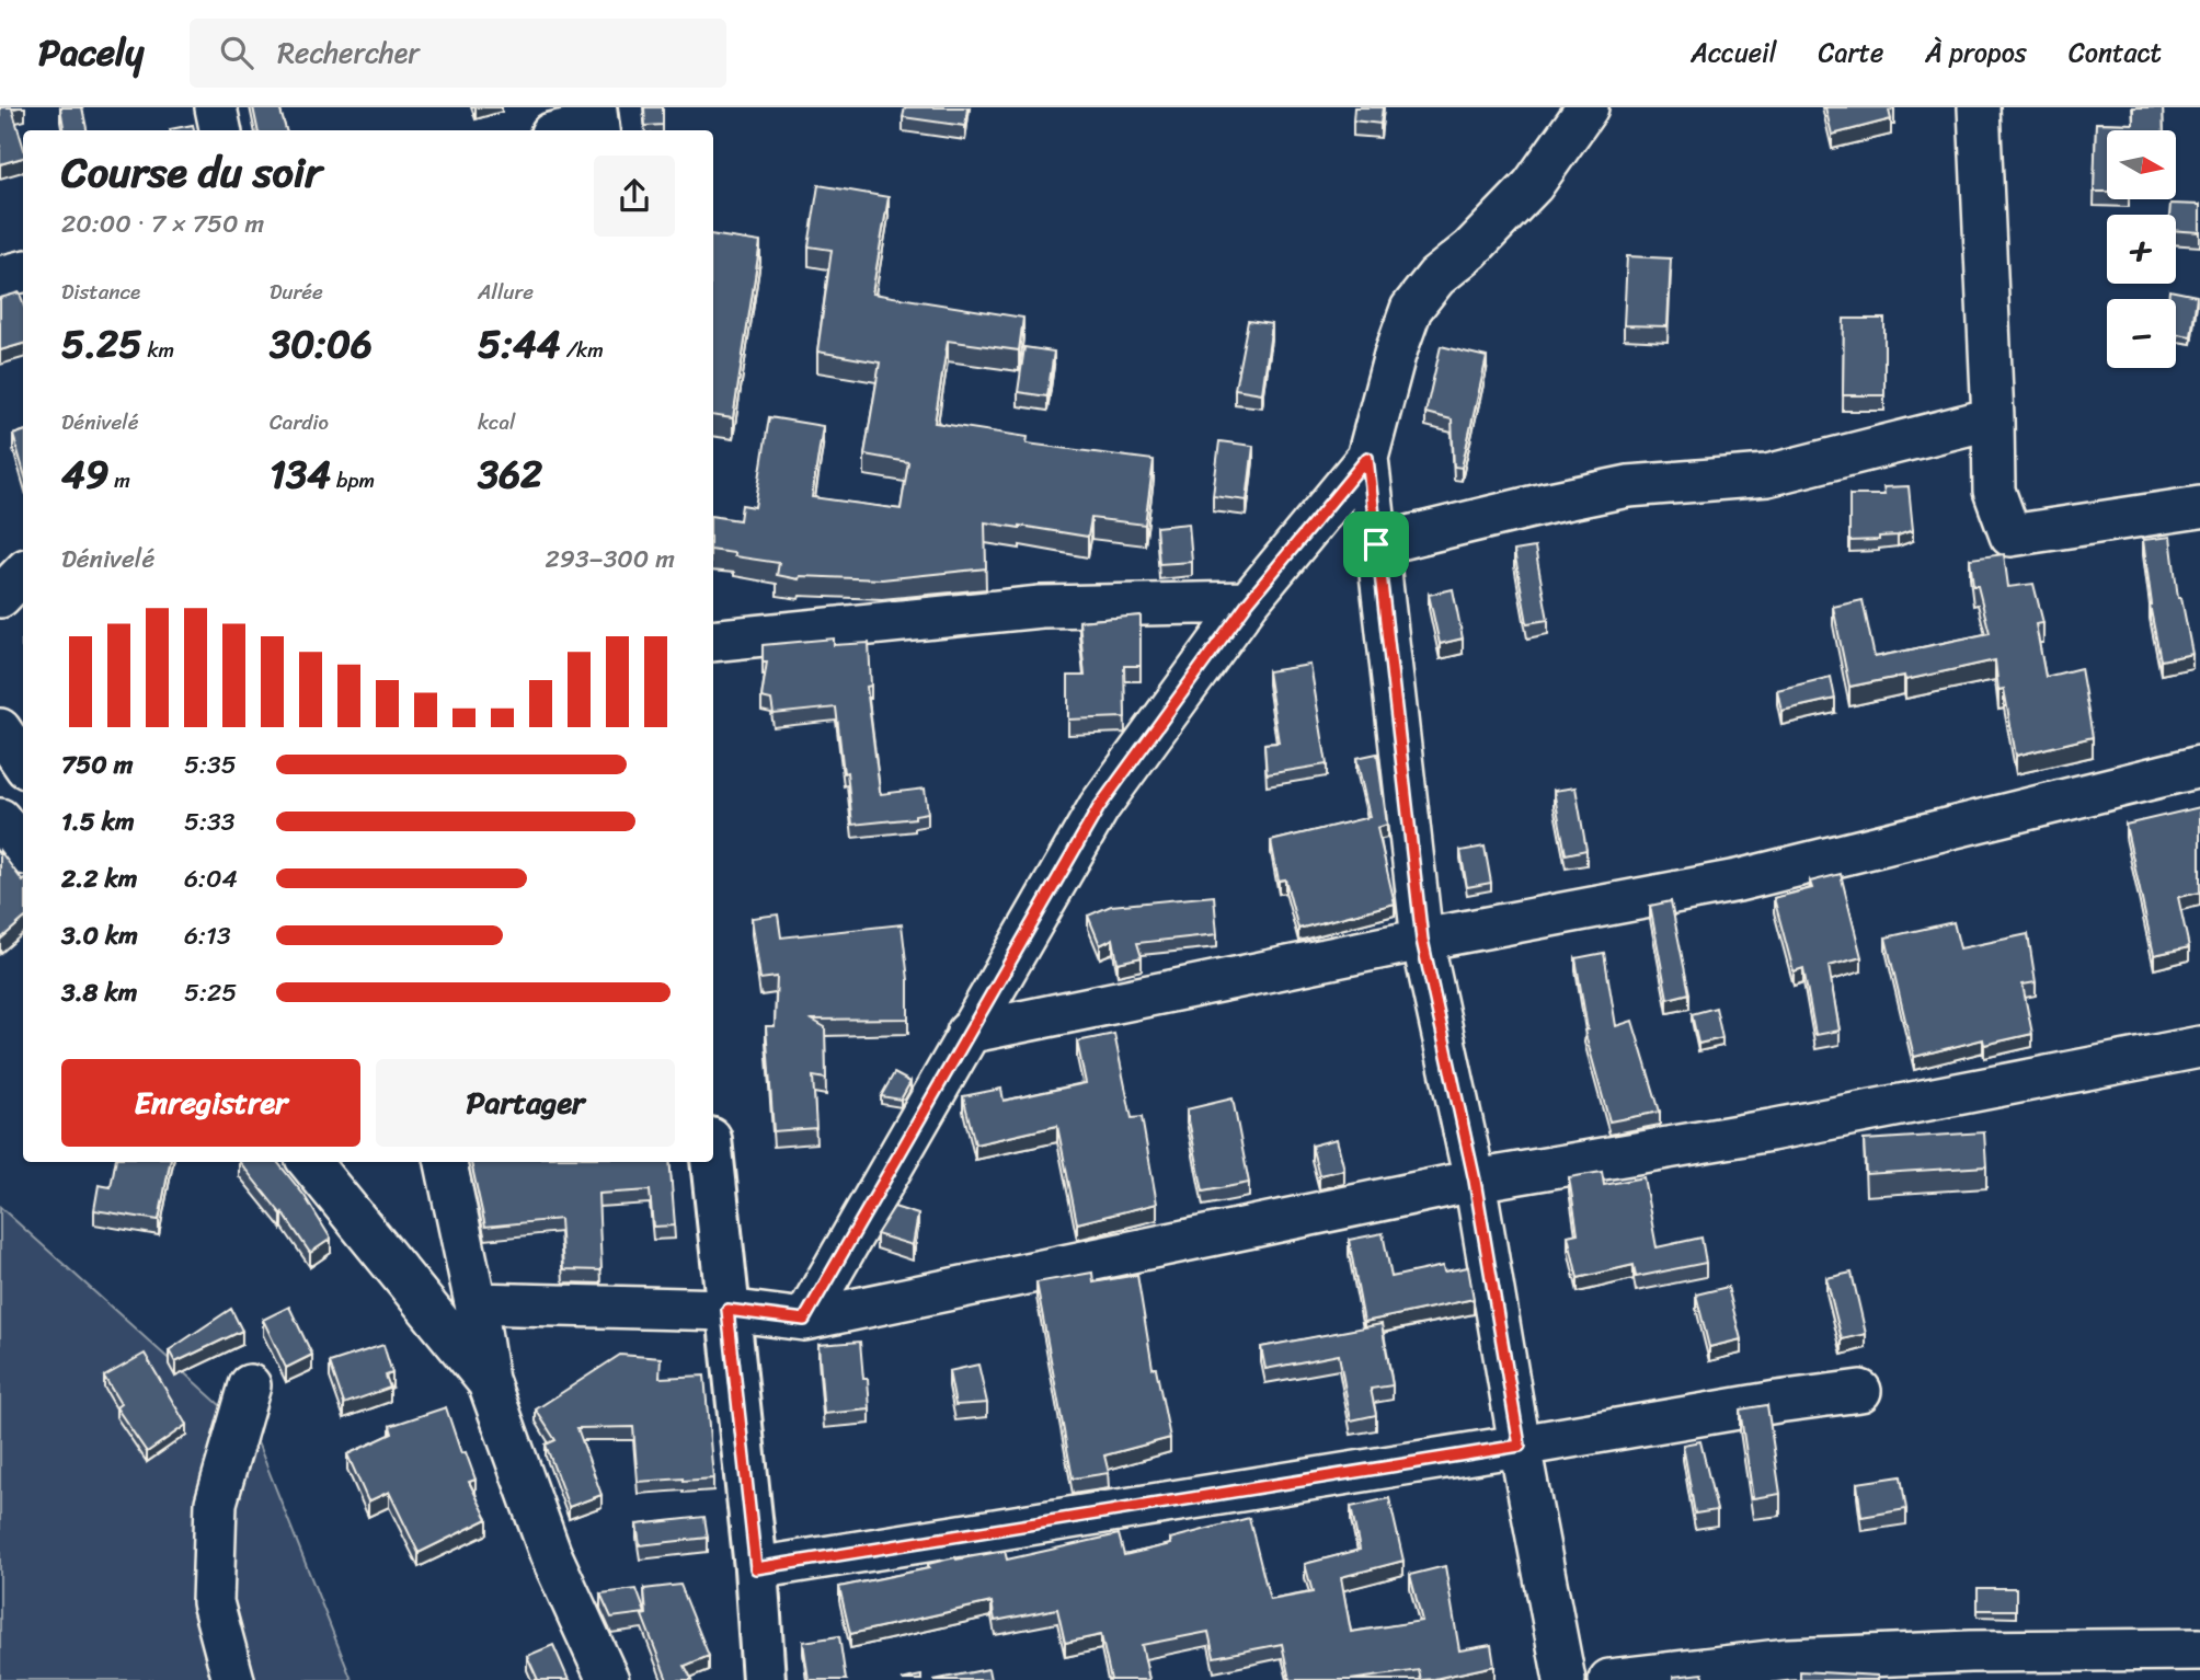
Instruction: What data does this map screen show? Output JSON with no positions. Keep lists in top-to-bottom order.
{
  "north": "right",
  "page": {
    "header": "Pacely",
    "search": "Rechercher",
    "nav": [
      "Accueil",
      "Carte",
      "À propos",
      "Contact"
    ],
    "map_buttons": ["+", "−"],
    "heading": ["Course du soir", "20:00 · 7 × 750 m"],
    "stats": [
      ["Distance", "5.25 km"],
      ["Durée", "30:06"],
      ["Allure", "5:44 /km"],
      ["Dénivelé", "49 m"],
      ["Cardio", "134 bpm"],
      ["kcal", "362"]
    ],
    "chart": ["Dénivelé", "293–300 m"],
    "list": [
      {
        "name": "750 m",
        "note": "5:35"
      },
      {
        "name": "1.5 km",
        "note": "5:33"
      },
      {
        "name": "2.2 km",
        "note": "6:04"
      },
      {
        "name": "3.0 km",
        "note": "6:13"
      },
      {
        "name": "3.8 km",
        "note": "5:25"
      }
    ],
    "buttons": ["Enregistrer", "Partager"]
  }
}
